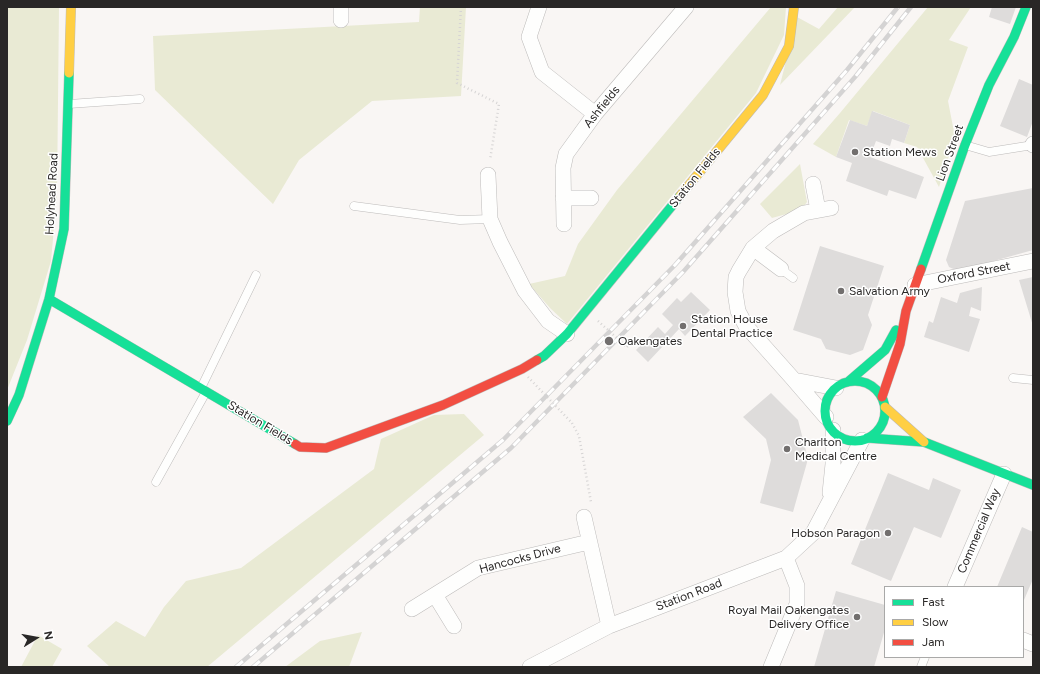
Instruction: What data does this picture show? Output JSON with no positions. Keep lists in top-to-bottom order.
{
  "streets": {
    "street": [
      "Ashfields",
      "Lion Street",
      "Station Fields",
      "Holyhead Road",
      "Oxford Street",
      "Commercial Way",
      "Hancocks Drive",
      "Station Road"
    ]
  },
  "crossings": [
    ["Lion Street", "Oxford Street"],
    ["Lion Street", "Station Road"],
    ["Station Fields", "Holyhead Road"]
  ],
  "places": [
    "Station Mews",
    "Salvation Army",
    "Station House Dental Practice",
    "Oakengates",
    "Charlton Medical Centre",
    "Hobson Paragon",
    "Royal Mail Oakengates Delivery Office"
  ],
  "legend": ["Fast", "Slow", "Jam"],
  "north": "right"
}
